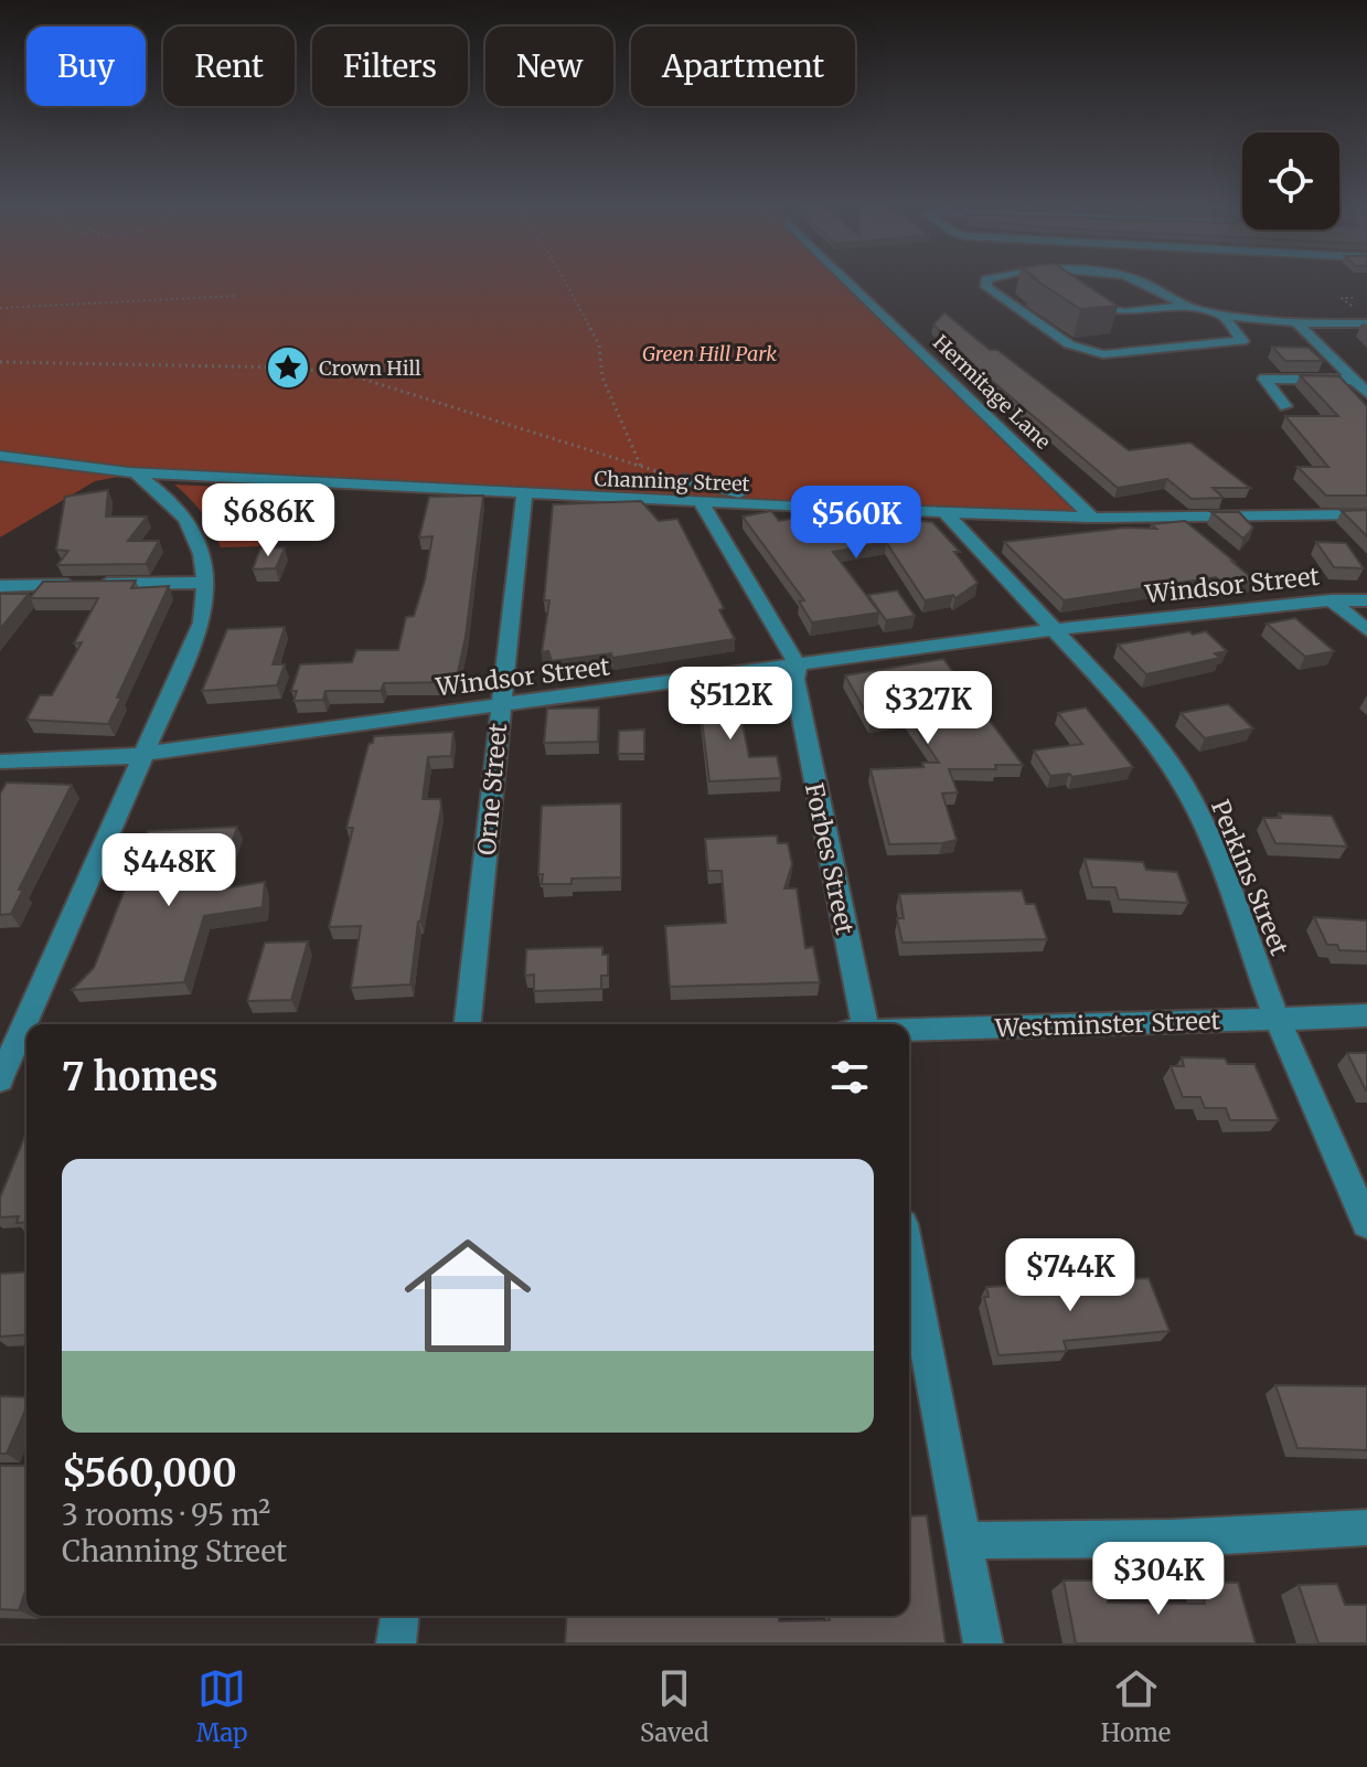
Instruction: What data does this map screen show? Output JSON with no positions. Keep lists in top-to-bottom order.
{
  "streets": {
    "street": [
      "Hermitage Lane",
      "Channing Street",
      "Windsor Street",
      "Orne Street",
      "Forbes Street",
      "Perkins Street",
      "Westminster Street"
    ]
  },
  "crossings": [
    ["Hermitage Lane", "Channing Street"],
    ["Channing Street", "Orne Street"],
    ["Channing Street", "Forbes Street"],
    ["Channing Street", "Perkins Street"],
    ["Windsor Street", "Orne Street"],
    ["Windsor Street", "Forbes Street"],
    ["Windsor Street", "Perkins Street"],
    ["Perkins Street", "Westminster Street"]
  ],
  "parks": ["Green Hill Park"],
  "places": {
    "place": ["Crown Hill"]
  },
  "page": {
    "chip": [
      "Buy",
      "Rent",
      "Filters",
      "New",
      "Apartment"
    ],
    "price": [
      "$686K",
      "$560K",
      "$512K",
      "$327K",
      "$448K",
      "$744K",
      "$304K"
    ],
    "heading": "7 homes",
    "list": [
      {
        "name": "$560,000",
        "note": "3 rooms · 95 m² · Channing Street"
      }
    ],
    "tabs": ["Map", "Saved", "Home"]
  }
}
